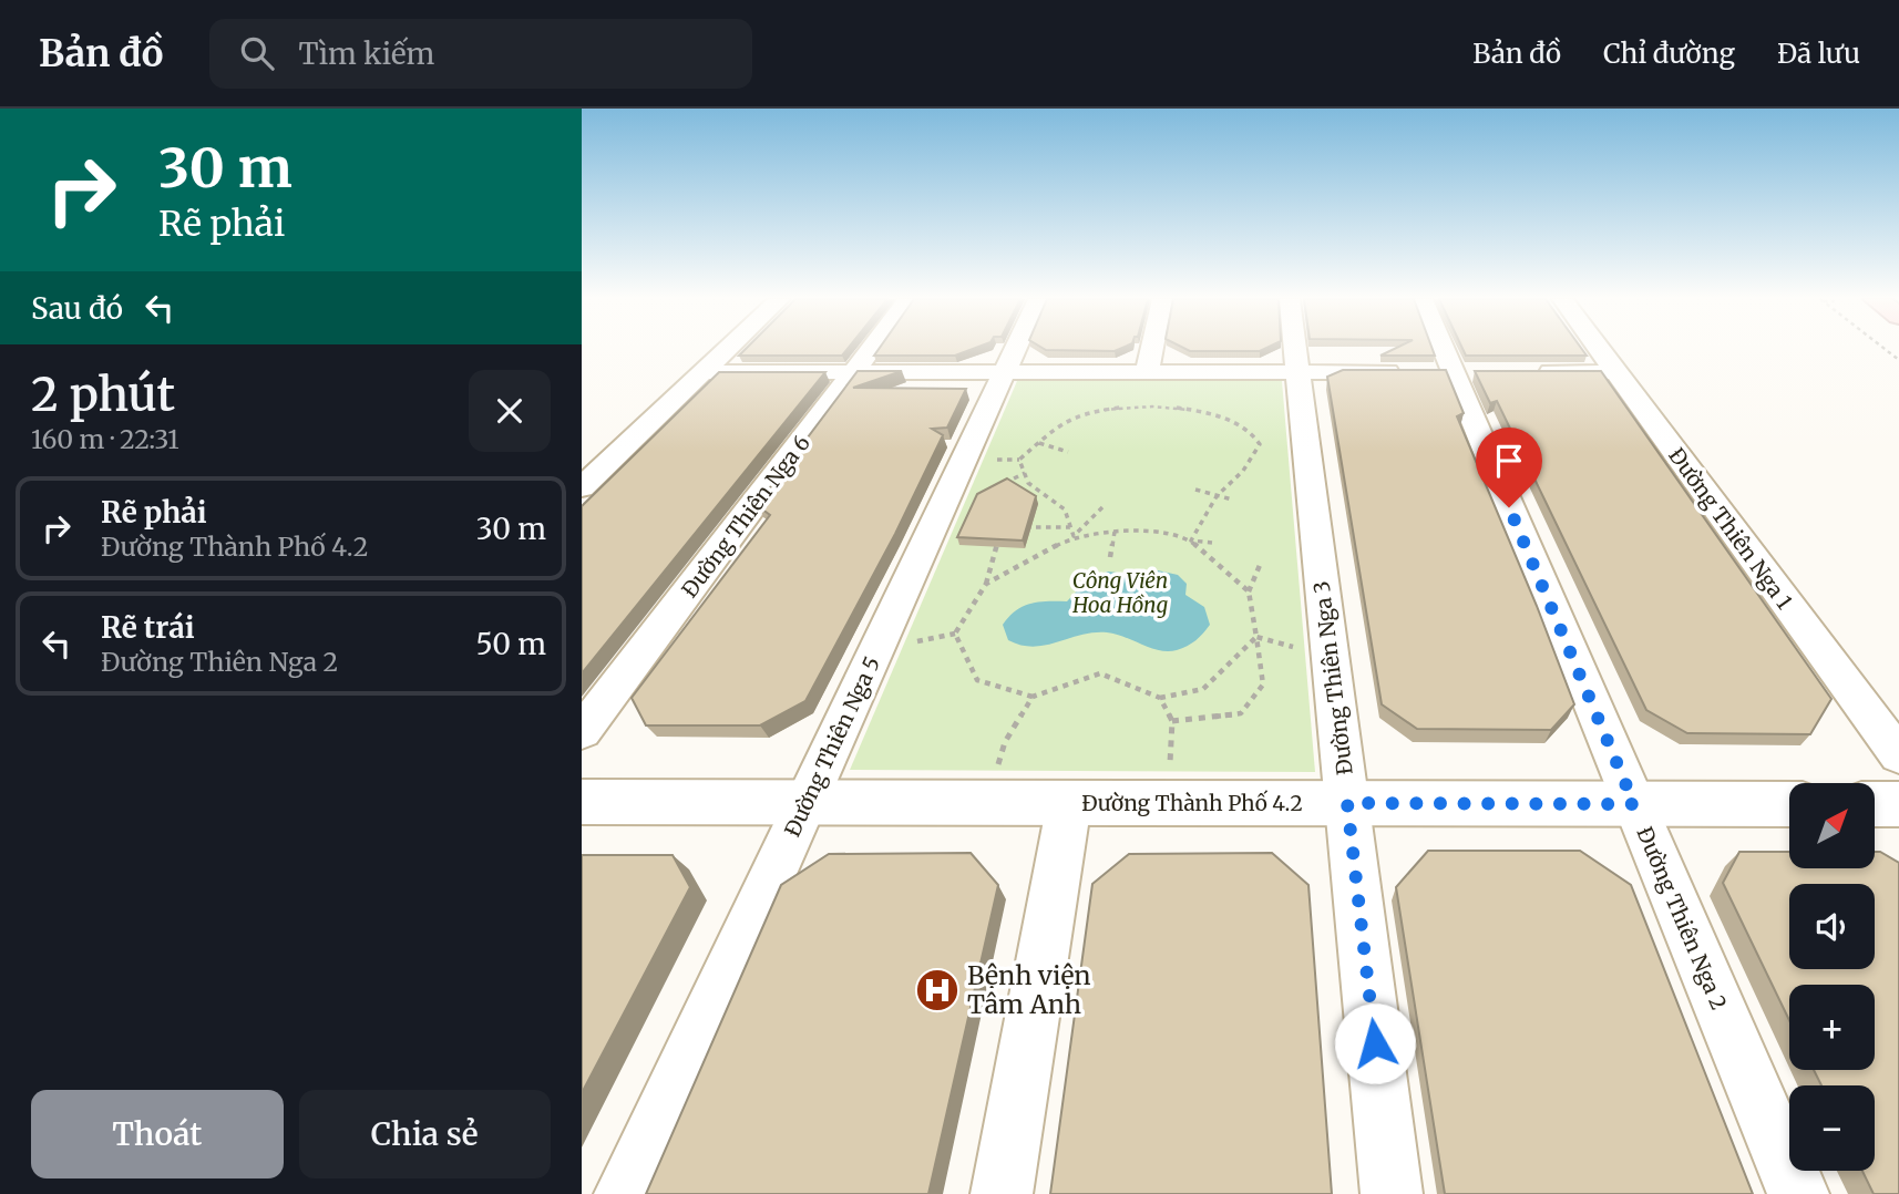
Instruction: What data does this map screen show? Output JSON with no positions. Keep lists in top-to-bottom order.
{
  "streets": {
    "street": [
      "Đường Thiên Nga 6",
      "Đường Thiên Nga 1",
      "Đường Thiên Nga 3",
      "Đường Thiên Nga 5",
      "Đường Thành Phố 4.2",
      "Đường Thiên Nga 2"
    ]
  },
  "crossings": [
    ["Đường Thiên Nga 3", "Đường Thành Phố 4.2"],
    ["Đường Thiên Nga 5", "Đường Thành Phố 4.2"],
    ["Đường Thành Phố 4.2", "Đường Thiên Nga 2"]
  ],
  "parks": ["Công Viên Hoa Hồng"],
  "places": {
    "hospital": ["Bệnh viện Tâm Anh"]
  },
  "north": "top right",
  "page": {
    "header": "Bản đồ",
    "search": "Tìm kiếm",
    "nav": ["Bản đồ", "Chỉ đường", "Đã lưu"],
    "turn": ["30 m", "Rẽ phải"],
    "then": "Sau đó",
    "heading": ["2 phút", "160 m · 22:31"],
    "list": [
      {
        "name": "Rẽ phải",
        "note": "Đường Thành Phố 4.2",
        "value": "30 m"
      },
      {
        "name": "Rẽ trái",
        "note": "Đường Thiên Nga 2",
        "value": "50 m"
      }
    ],
    "map_buttons": ["+", "−"],
    "buttons": ["Thoát", "Chia sẻ"]
  }
}
